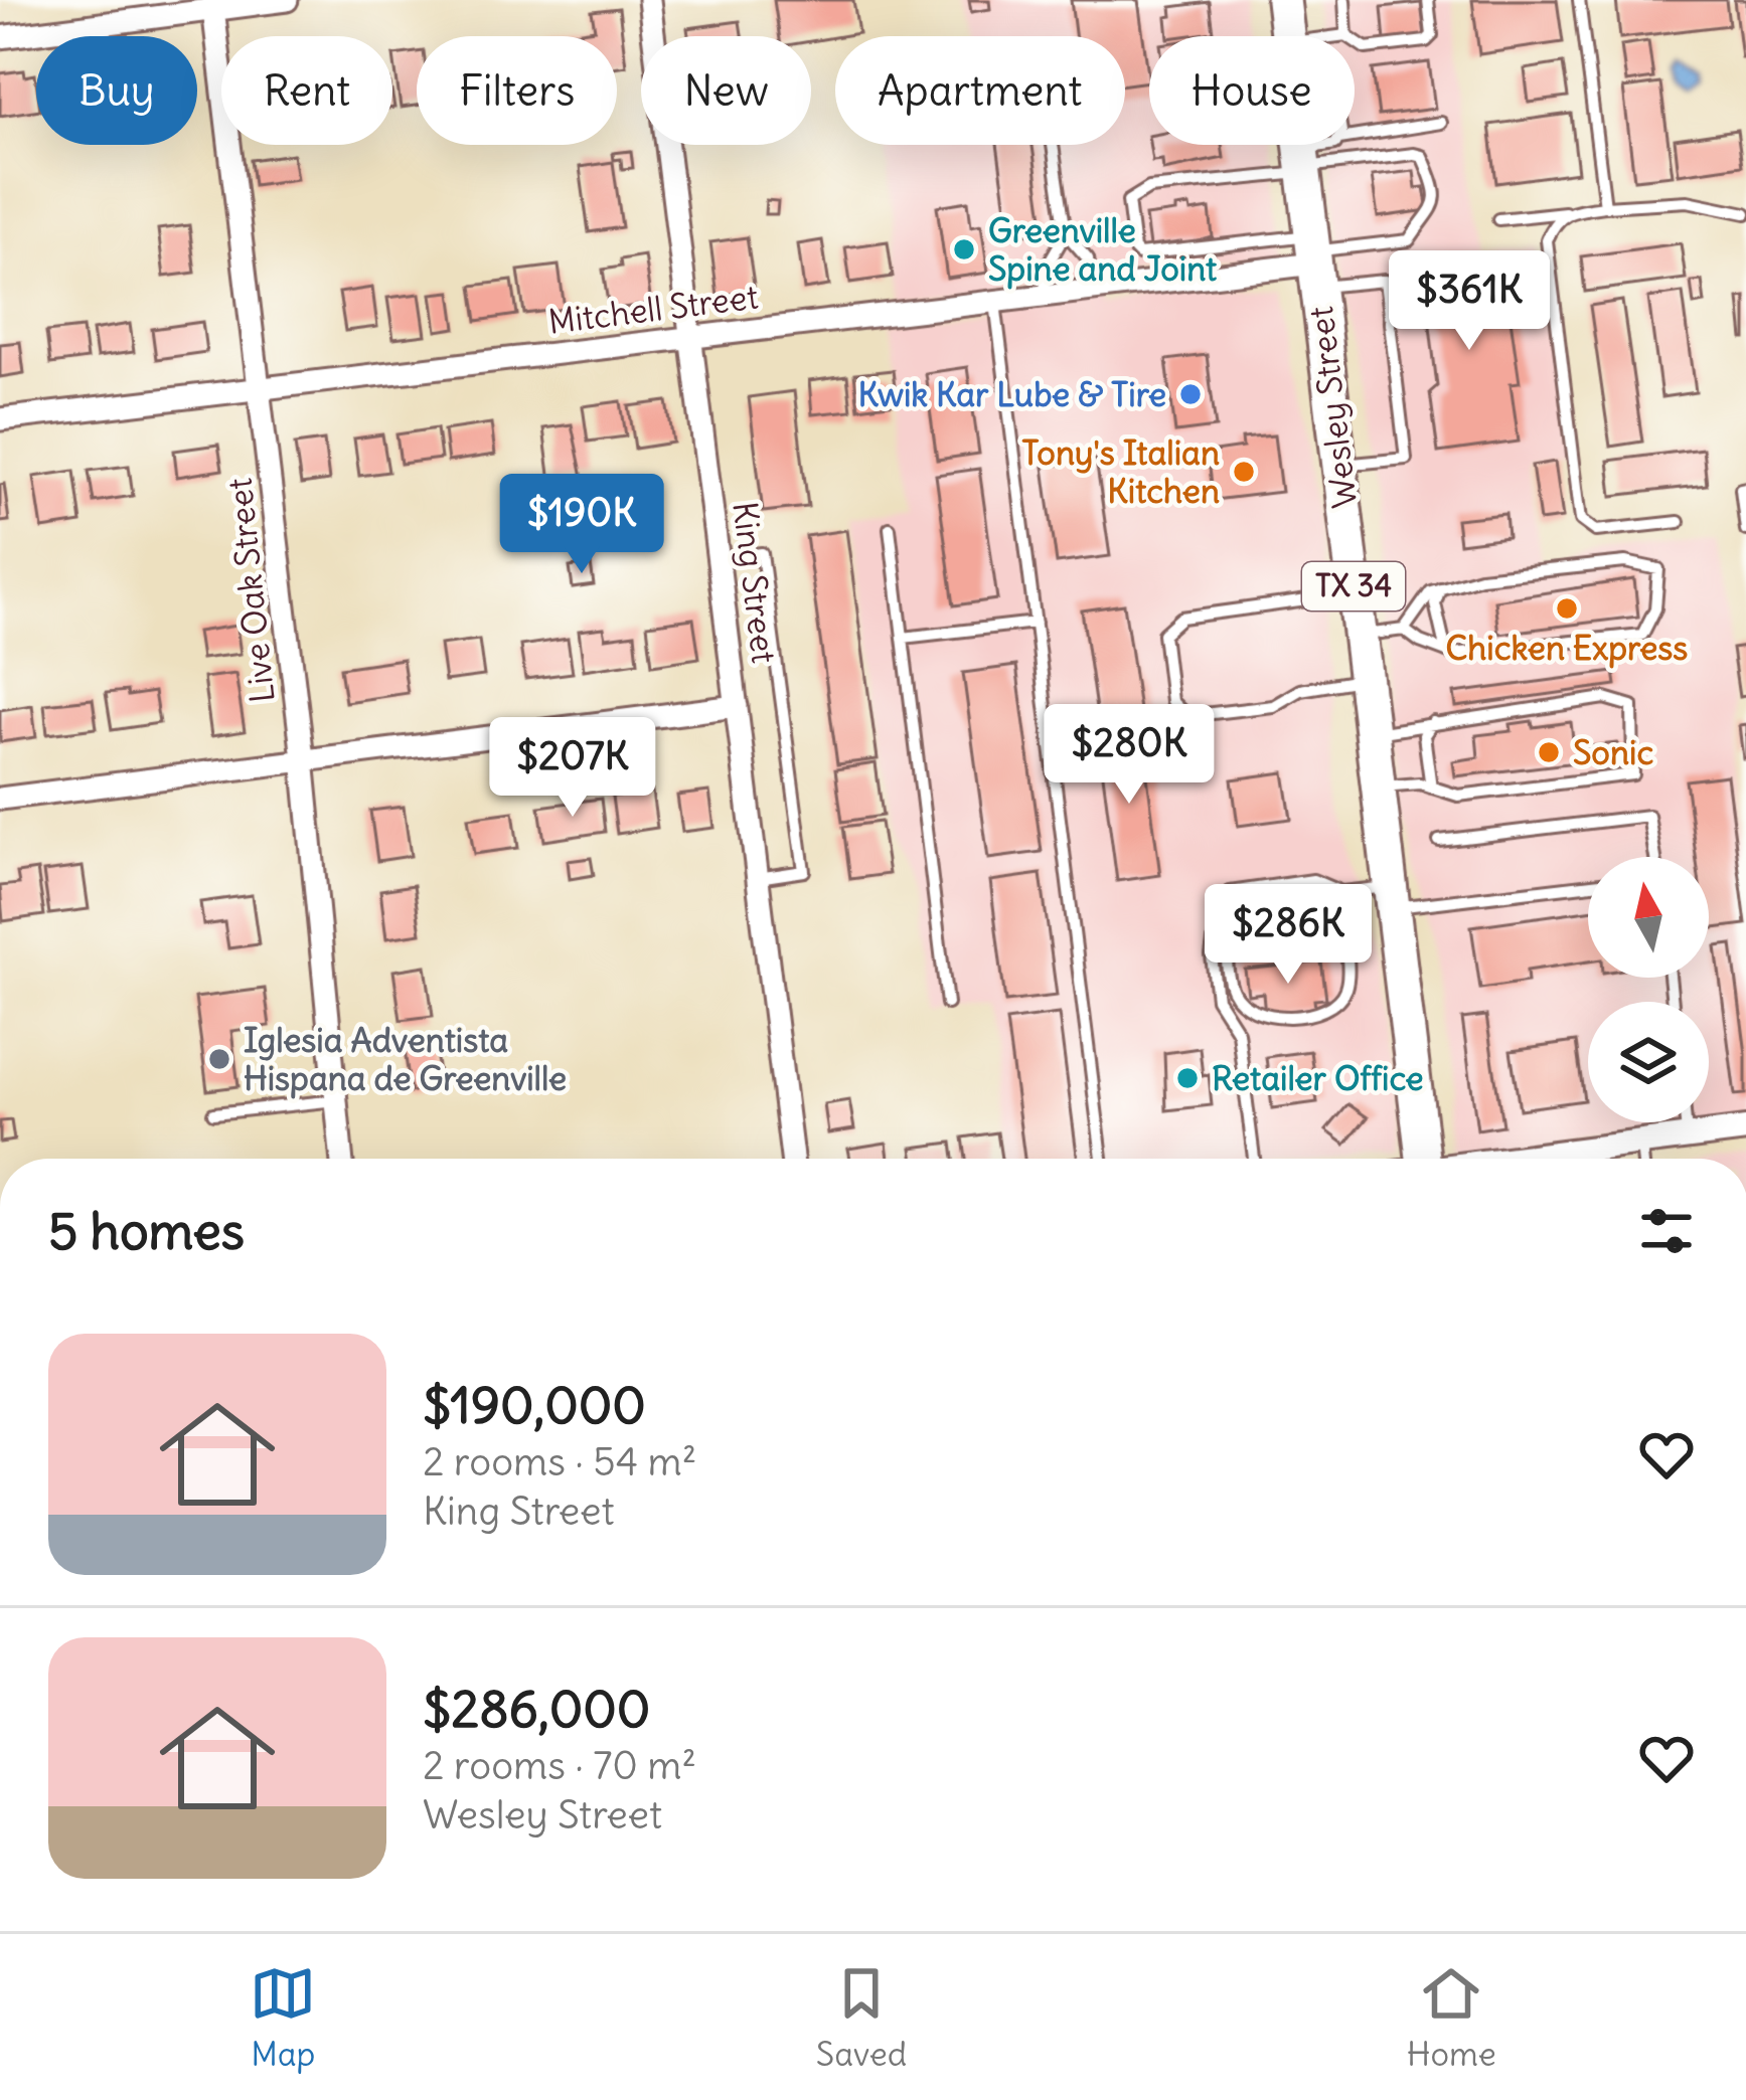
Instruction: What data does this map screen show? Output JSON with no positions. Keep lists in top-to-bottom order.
{
  "streets": {
    "main road": ["Wesley Street", "TX 34"],
    "street": ["Mitchell Street", "King Street", "Live Oak Street"]
  },
  "crossings": [
    ["Mitchell Street", "Wesley Street"],
    ["Mitchell Street", "King Street"],
    ["Mitchell Street", "Live Oak Street"]
  ],
  "places": [
    "Greenville Spine and Joint",
    "Kwik Kar Lube & Tire",
    "Tony's Italian Kitchen",
    "Chicken Express",
    "Sonic",
    "Iglesia Adventista Hispana de Greenville",
    "Retailer Office"
  ],
  "north": "top",
  "page": {
    "chip": [
      "Buy",
      "Rent",
      "Filters",
      "New",
      "Apartment",
      "House"
    ],
    "price": [
      "$361K",
      "$190K",
      "$280K",
      "$207K",
      "$286K"
    ],
    "heading": "5 homes",
    "list": [
      {
        "name": "$190,000",
        "note": "2 rooms · 54 m² · King Street"
      },
      {
        "name": "$286,000",
        "note": "2 rooms · 70 m² · Wesley Street"
      }
    ],
    "tabs": ["Map", "Saved", "Home"]
  }
}
